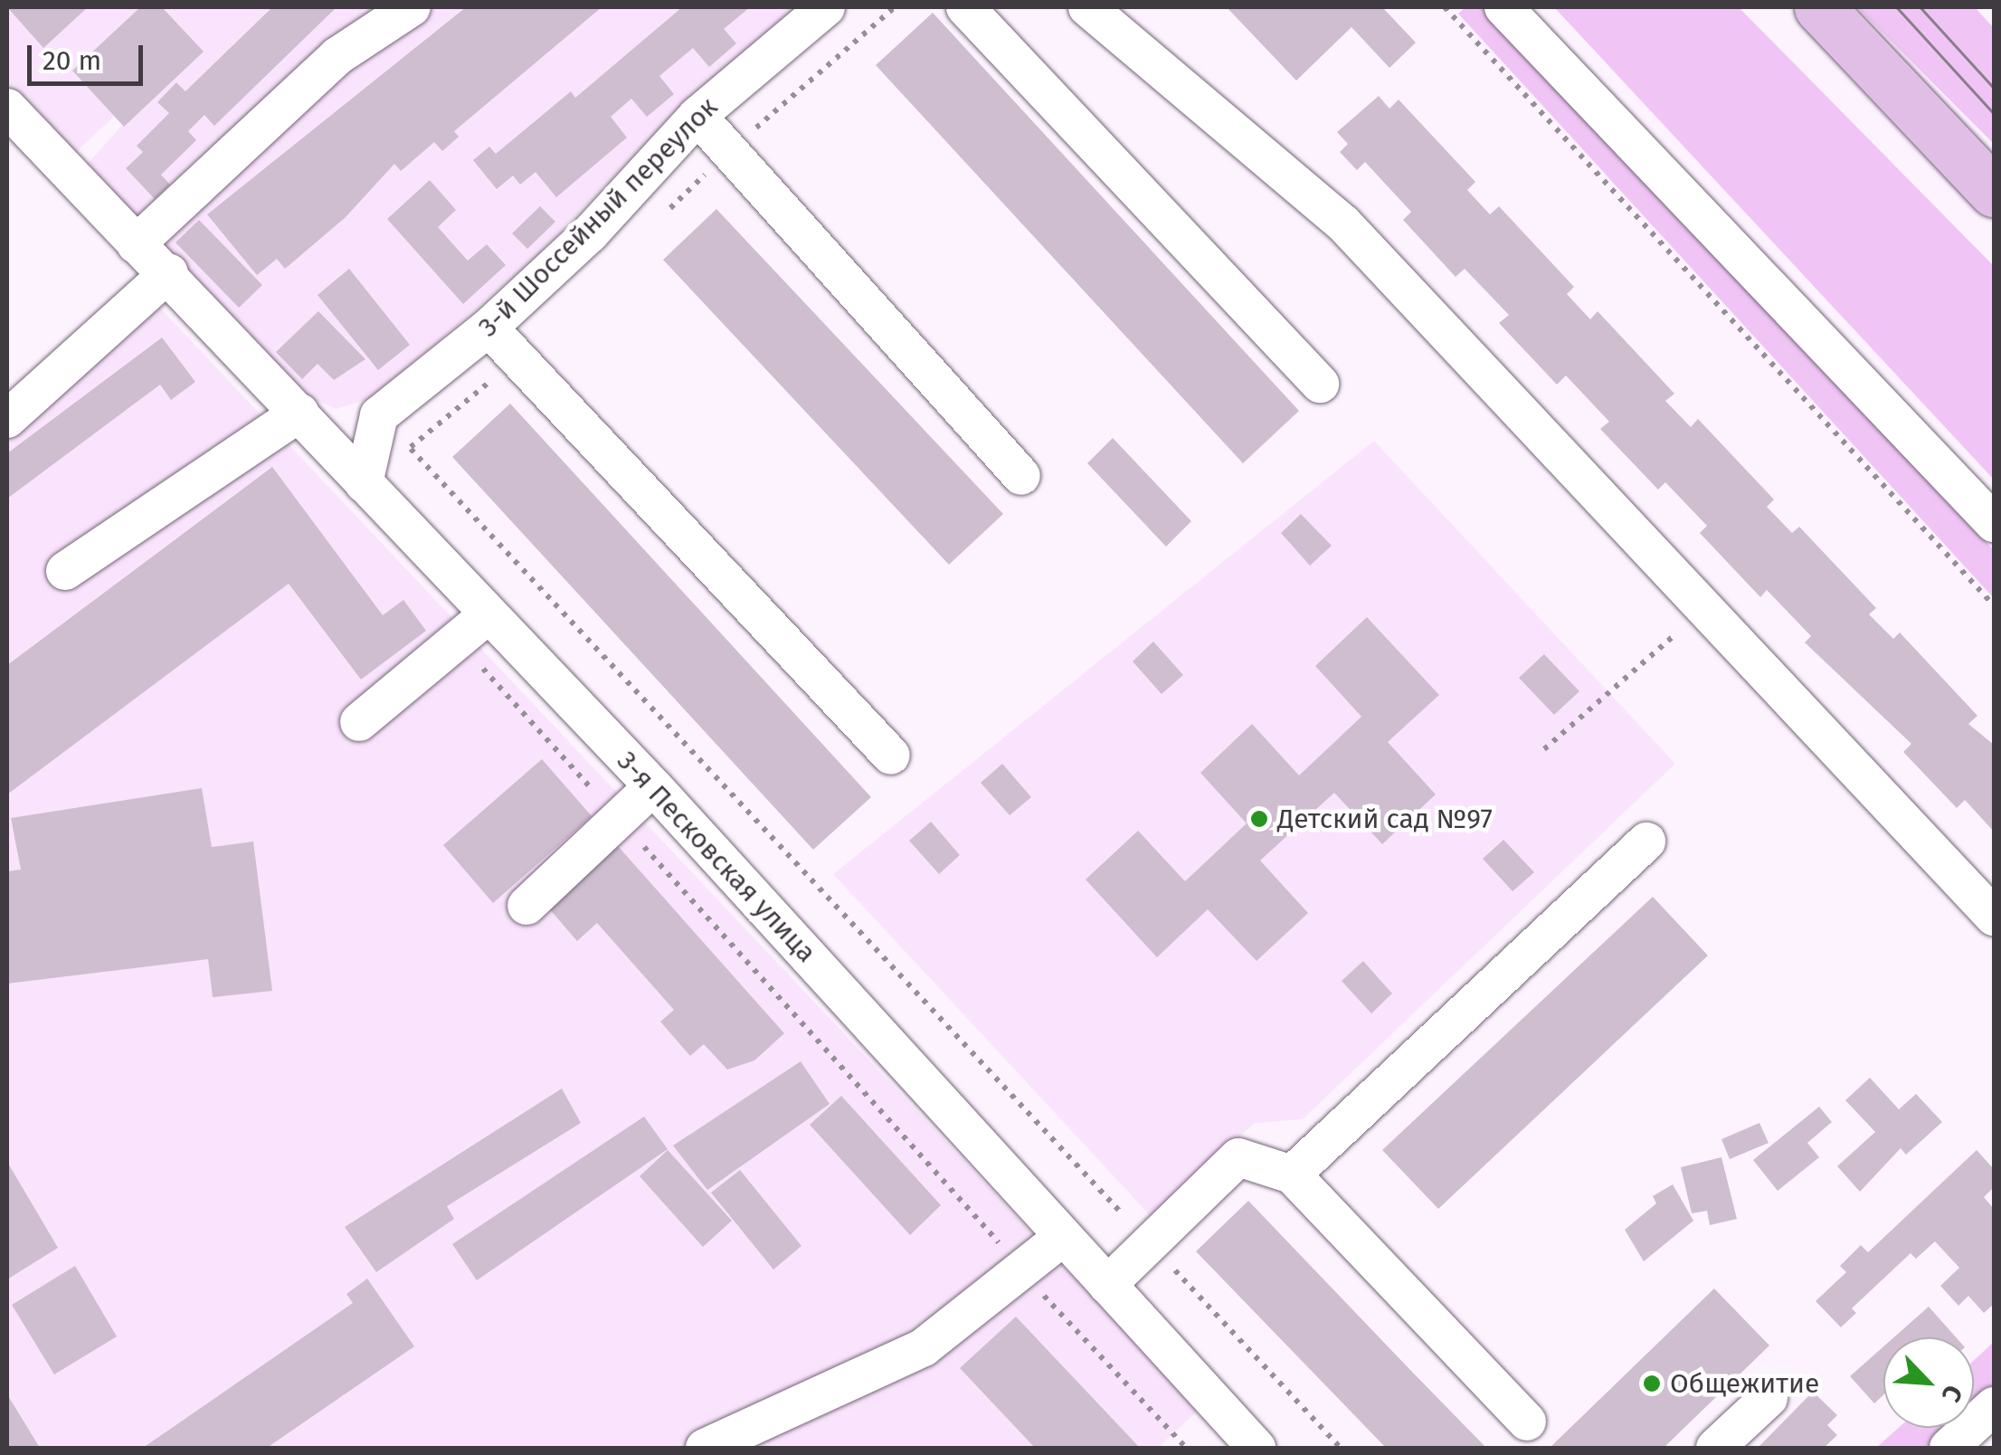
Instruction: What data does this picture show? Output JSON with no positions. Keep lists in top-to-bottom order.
{
  "streets": {
    "street": ["3-й Шоссейный переулок", "3-я Песковская улица"]
  },
  "places": ["Детский сад №97", "Общежитие"],
  "scale_bar": "20 m",
  "north": "bottom right"
}
